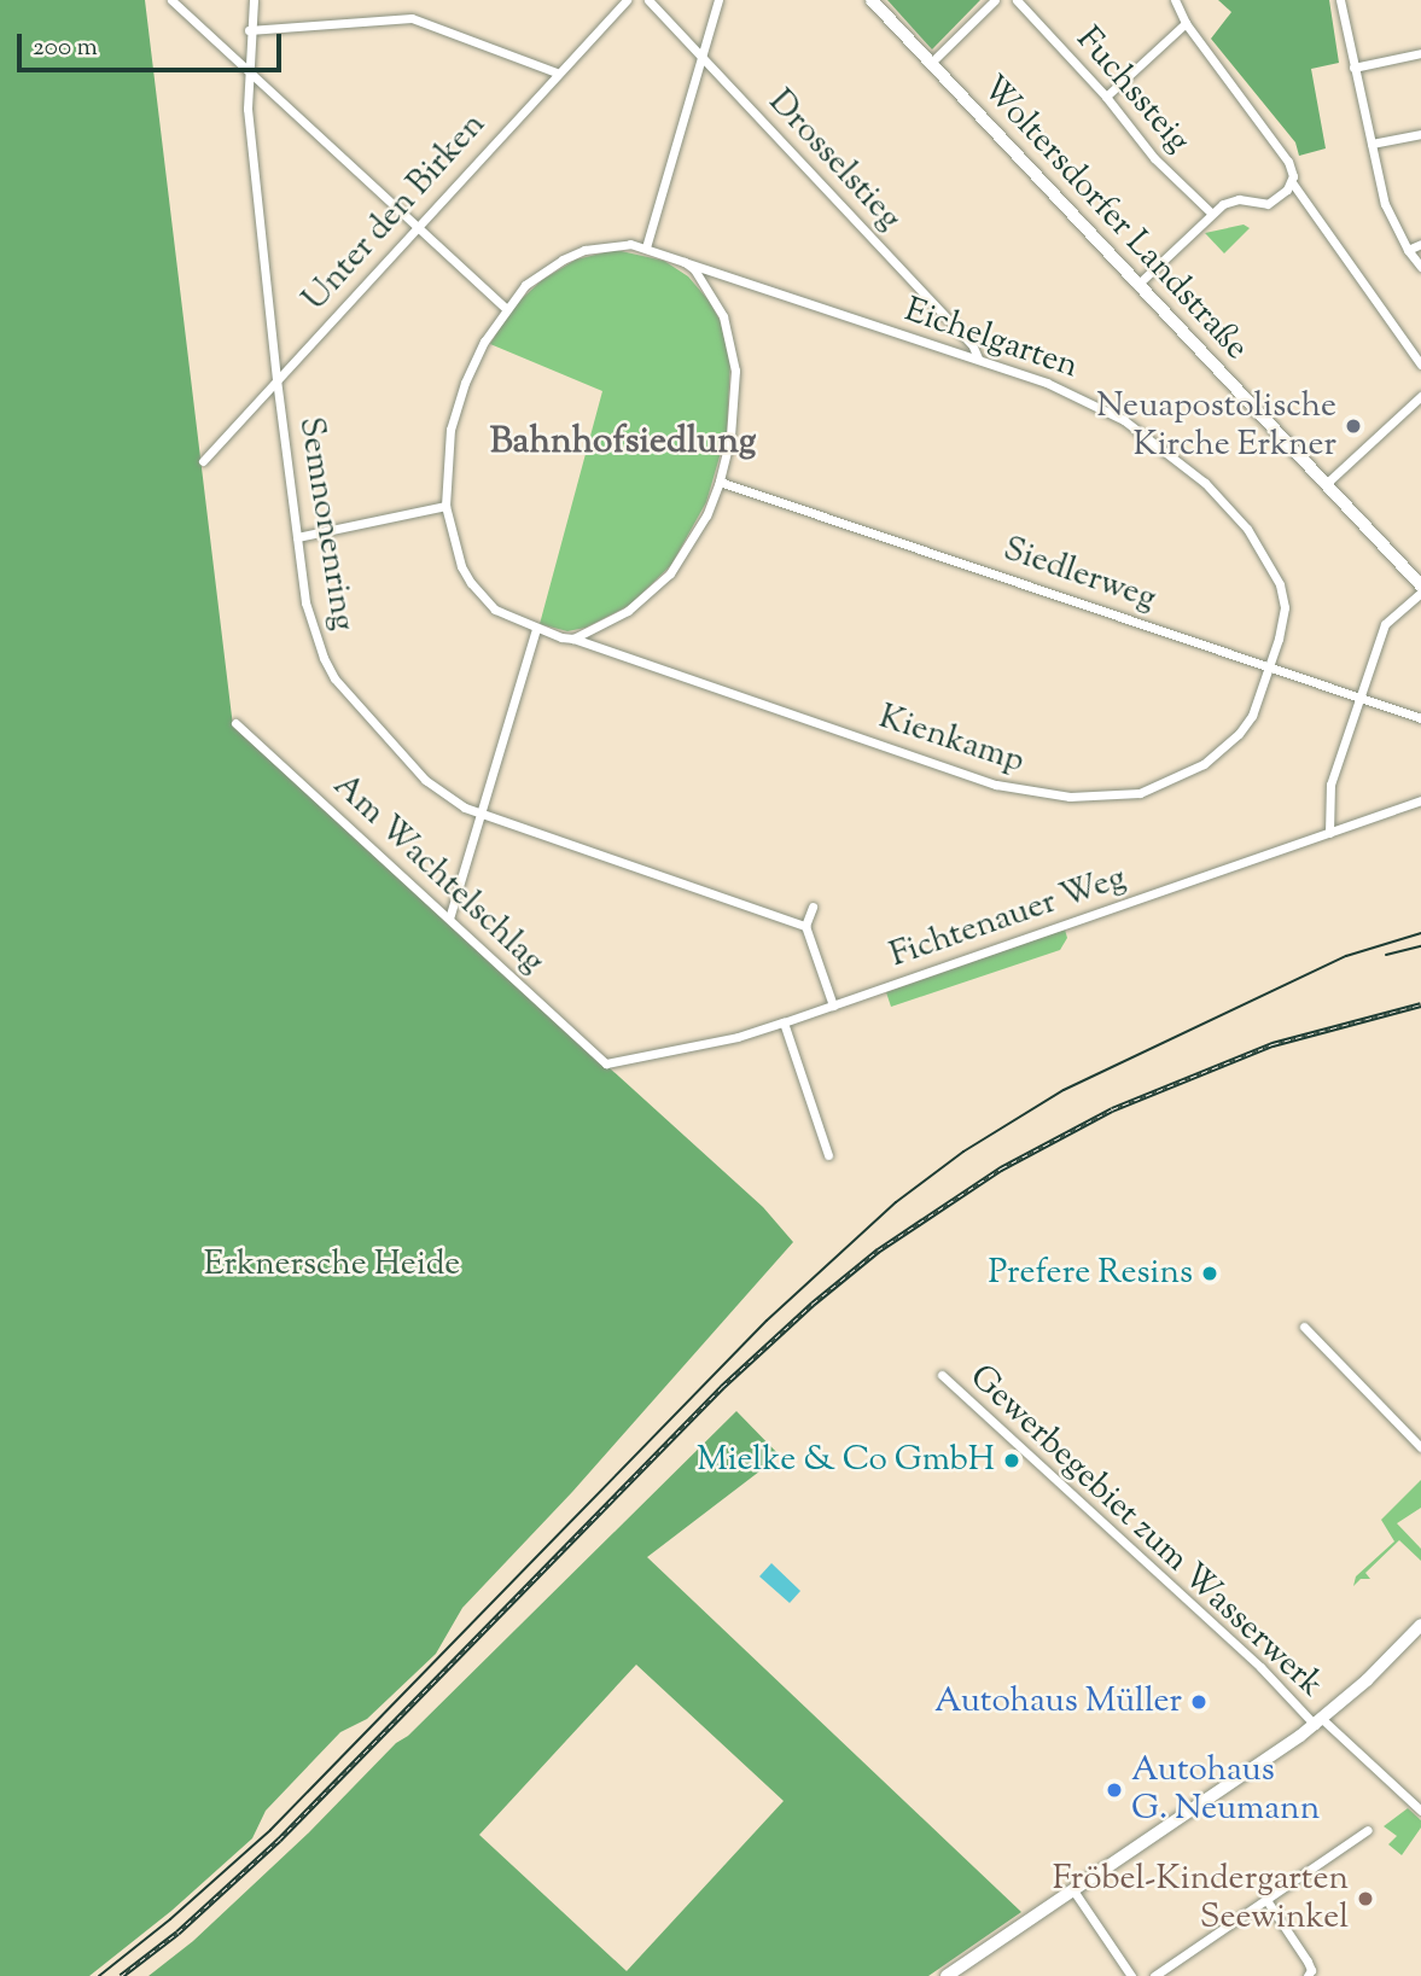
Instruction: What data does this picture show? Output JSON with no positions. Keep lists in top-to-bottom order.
{
  "streets": {
    "main road": ["Woltersdorfer Landstraße"],
    "street": [
      "Fuchssteig",
      "Drosselstieg",
      "Unter den Birken",
      "Eichelgarten",
      "Semnonenring",
      "Siedlerweg",
      "Kienkamp",
      "Am Wachtelschlag",
      "Fichtenauer Weg",
      "Gewerbegebiet zum Wasserwerk"
    ]
  },
  "crossings": [
    ["Drosselstieg", "Eichelgarten"],
    ["Unter den Birken", "Semnonenring"],
    ["Eichelgarten", "Siedlerweg"],
    ["Eichelgarten", "Kienkamp"],
    ["Siedlerweg", "Kienkamp"],
    ["Am Wachtelschlag", "Fichtenauer Weg"]
  ],
  "districts": ["Bahnhofsiedlung"],
  "parks": ["Erknersche Heide"],
  "places": [
    "Neuapostolische Kirche Erkner",
    "Prefere Resins",
    "Mielke & Co GmbH",
    "Autohaus Müller",
    "Autohaus G. Neumann",
    "Fröbel-Kindergarten Seewinkel"
  ],
  "scale_bar": "200 m"
}
